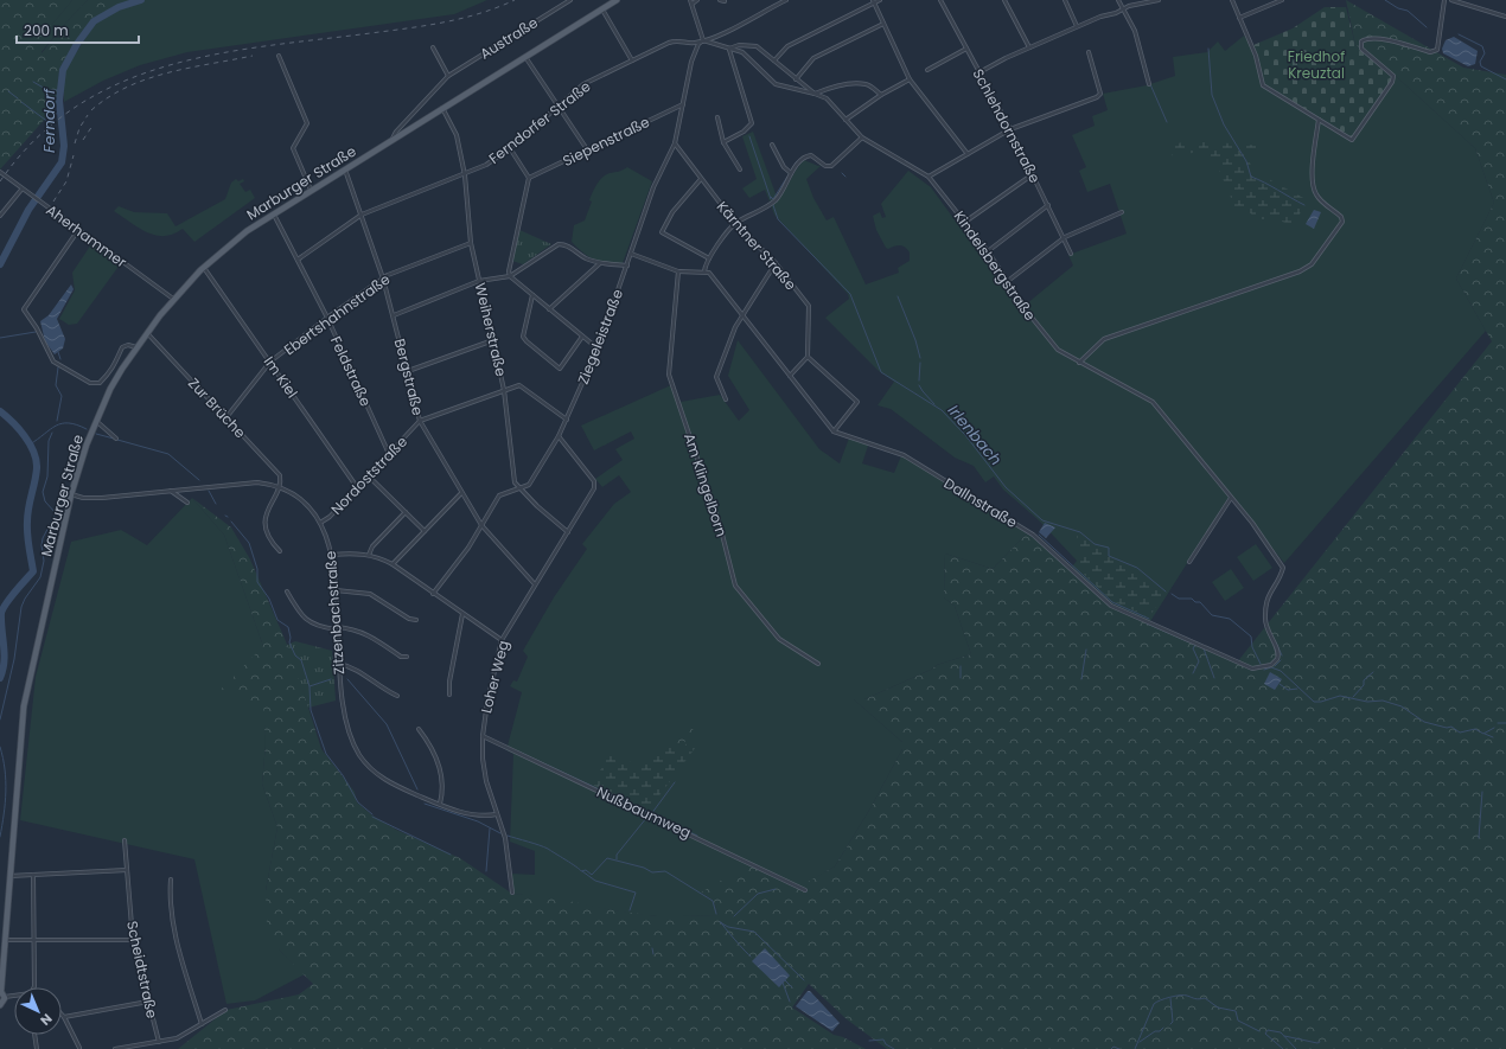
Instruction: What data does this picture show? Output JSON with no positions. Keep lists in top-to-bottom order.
{
  "streets": {
    "main road": ["Marburger Straße"],
    "street": [
      "Austraße",
      "Ferndorfer Straße",
      "Schlehdornstraße",
      "Siepenstraße",
      "Aherhammer",
      "Kärntner Straße",
      "Kindelsbergstraße",
      "Ebertshahnstraße",
      "Weiherstraße",
      "Ziegeleistraße",
      "Feldstraße",
      "Im Kiel",
      "Bergstraße",
      "Zur Brüche",
      "Nordoststraße",
      "Am Klingelborn",
      "Dallnstraße",
      "Zitzenbachstraße",
      "Loher Weg",
      "Nußbaumweg",
      "Scheidtstraße"
    ]
  },
  "crossings": [
    ["Austraße", "Marburger Straße"],
    ["Ferndorfer Straße", "Kindelsbergstraße"],
    ["Ferndorfer Straße", "Weiherstraße"],
    ["Ferndorfer Straße", "Ziegeleistraße"],
    ["Ferndorfer Straße", "Feldstraße"],
    ["Ferndorfer Straße", "Bergstraße"],
    ["Siepenstraße", "Ziegeleistraße"],
    ["Marburger Straße", "Aherhammer"],
    ["Marburger Straße", "Weiherstraße"],
    ["Marburger Straße", "Feldstraße"],
    ["Marburger Straße", "Im Kiel"],
    ["Marburger Straße", "Bergstraße"],
    ["Marburger Straße", "Zur Brüche"],
    ["Marburger Straße", "Zitzenbachstraße"],
    ["Kärntner Straße", "Ziegeleistraße"],
    ["Kindelsbergstraße", "Ziegeleistraße"],
    ["Kindelsbergstraße", "Dallnstraße"],
    ["Ebertshahnstraße", "Weiherstraße"],
    ["Ebertshahnstraße", "Feldstraße"],
    ["Ebertshahnstraße", "Im Kiel"],
    ["Ebertshahnstraße", "Bergstraße"],
    ["Ebertshahnstraße", "Zur Brüche"],
    ["Weiherstraße", "Ziegeleistraße"],
    ["Weiherstraße", "Nordoststraße"],
    ["Weiherstraße", "Loher Weg"],
    ["Ziegeleistraße", "Bergstraße"],
    ["Ziegeleistraße", "Nordoststraße"],
    ["Ziegeleistraße", "Loher Weg"],
    ["Feldstraße", "Nordoststraße"],
    ["Im Kiel", "Nordoststraße"],
    ["Bergstraße", "Nordoststraße"],
    ["Bergstraße", "Loher Weg"],
    ["Zur Brüche", "Zitzenbachstraße"],
    ["Nordoststraße", "Zitzenbachstraße"],
    ["Zitzenbachstraße", "Loher Weg"],
    ["Loher Weg", "Nußbaumweg"]
  ],
  "water": ["Ferndorf", "Irlenbach"],
  "parks": ["Friedhof Kreuztal"],
  "scale_bar": "200 m",
  "north": "bottom right"
}
